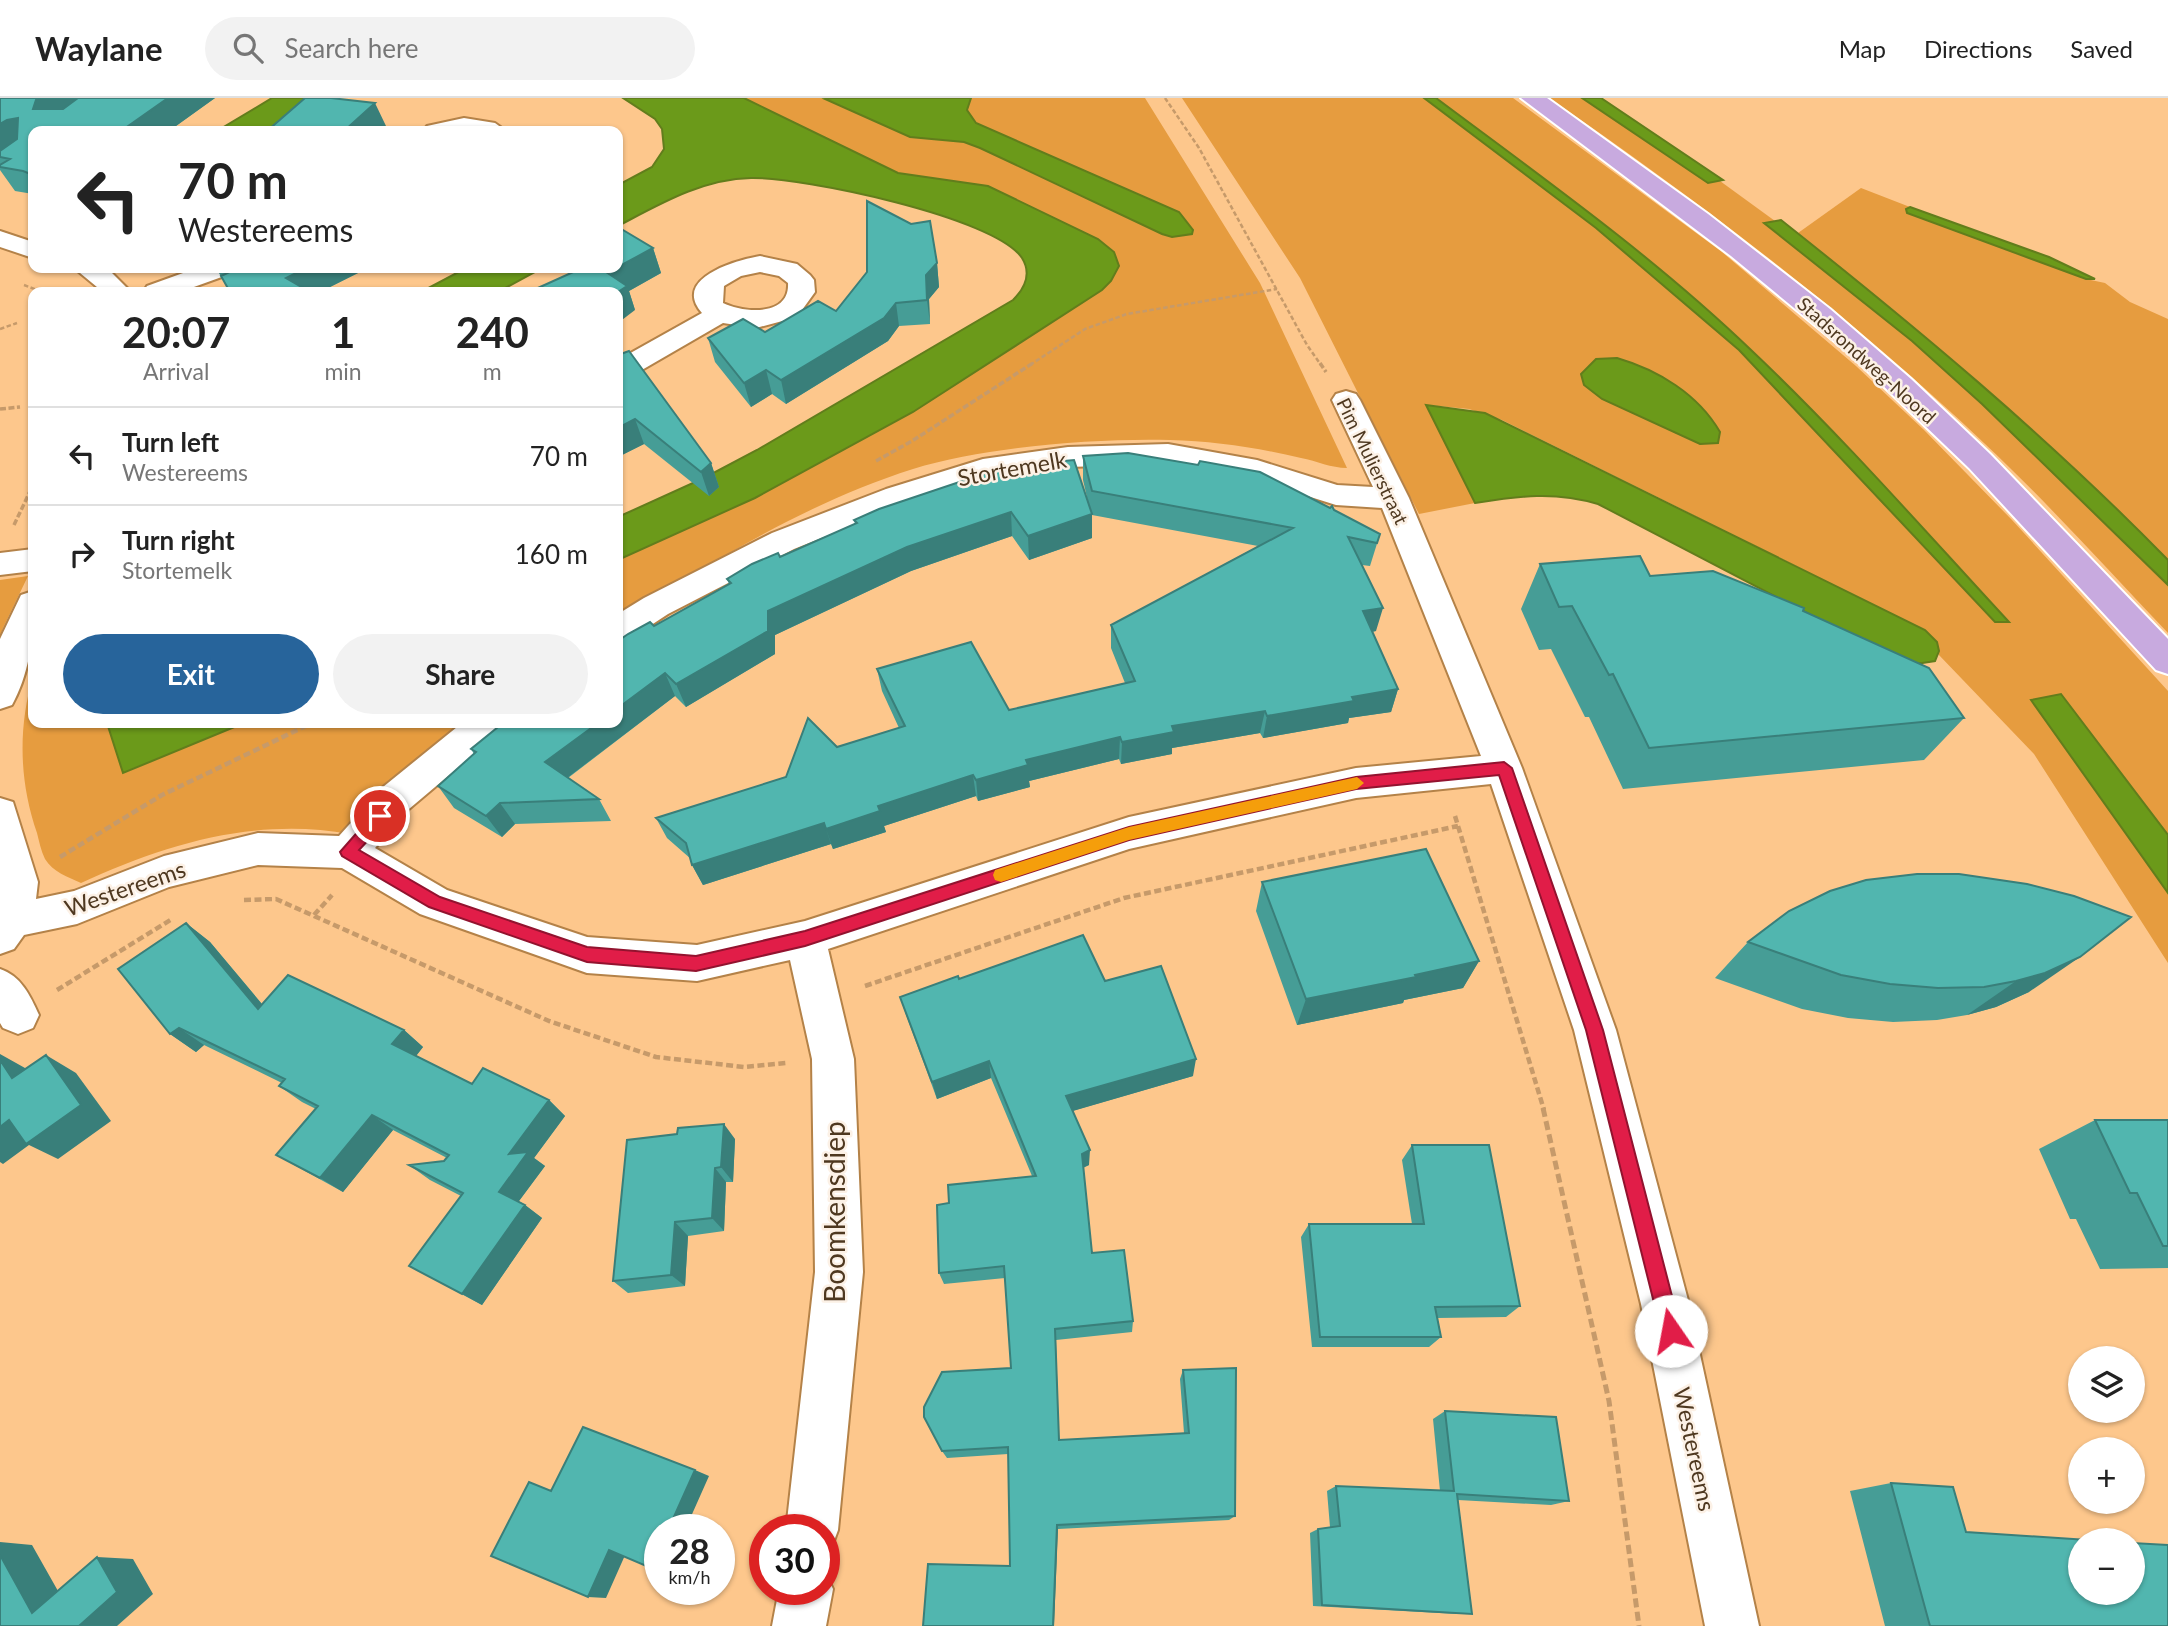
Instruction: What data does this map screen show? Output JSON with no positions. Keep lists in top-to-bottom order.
{
  "streets": {
    "main road": ["Stadsrondweg-Noord"],
    "street": [
      "Pim Mulierstraat",
      "Stortemelk",
      "Westereems",
      "Boomkensdiep"
    ]
  },
  "crossings": [
    ["Pim Mulierstraat", "Stortemelk"],
    ["Pim Mulierstraat", "Westereems"],
    ["Westereems", "Boomkensdiep"]
  ],
  "page": {
    "header": "Waylane",
    "search": "Search here",
    "nav": ["Map", "Directions", "Saved"],
    "turn": ["70 m", "Westereems"],
    "eta": [
      "20:07",
      "Arrival",
      "1",
      "min",
      "240",
      "m"
    ],
    "list": [
      {
        "name": "Turn left",
        "note": "Westereems",
        "value": "70 m"
      },
      {
        "name": "Turn right",
        "note": "Stortemelk",
        "value": "160 m"
      }
    ],
    "buttons": ["Exit", "Share"],
    "map_buttons": ["+", "−"],
    "speed": "28 km/h",
    "limit": "30"
  }
}
